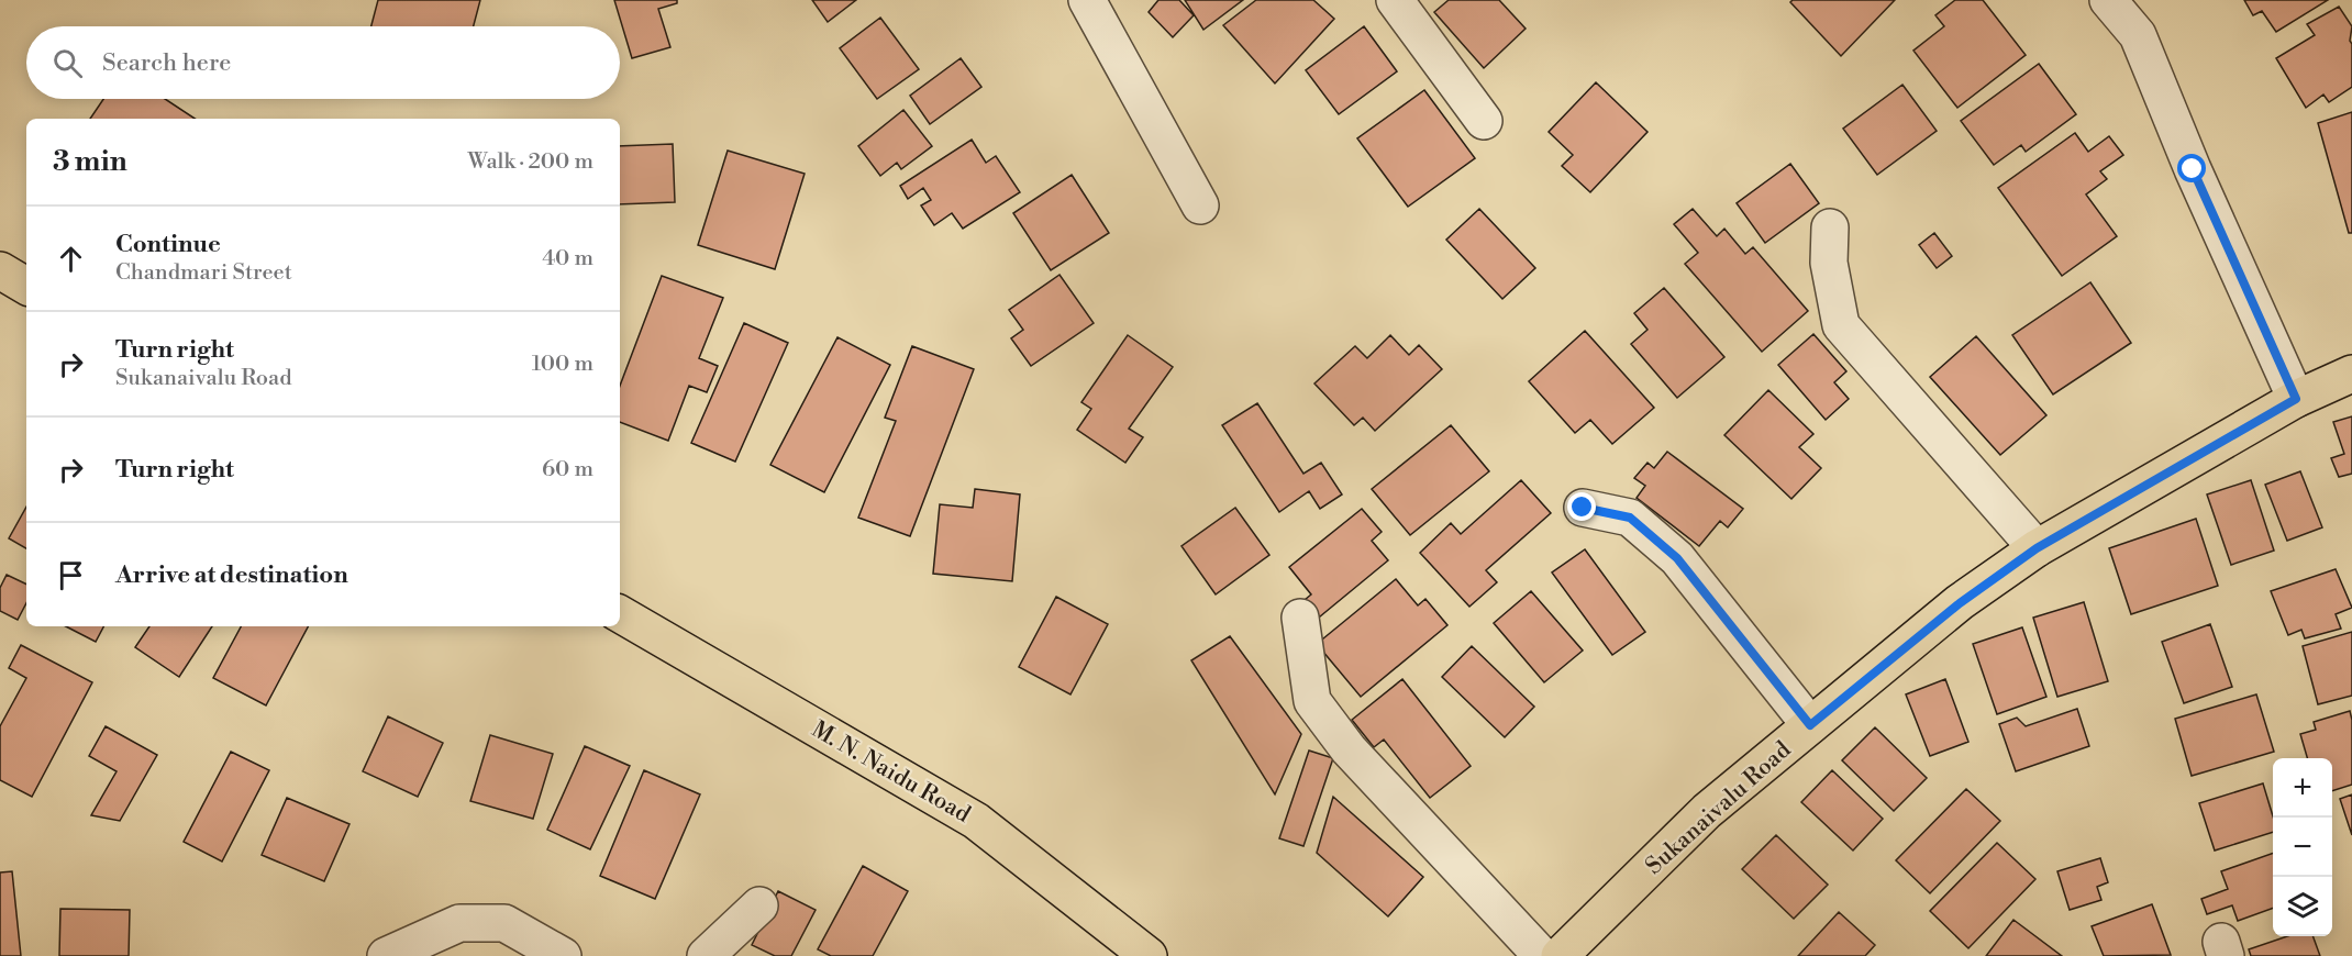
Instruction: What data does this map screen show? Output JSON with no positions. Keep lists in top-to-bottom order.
{
  "streets": {
    "main road": ["M. N. Naidu Road", "Sukanaivalu Road"]
  },
  "page": {
    "search": "Search here",
    "heading": ["3 min", "Walk · 200 m"],
    "list": [
      ["Continue", "Chandmari Street", "40 m"],
      ["Turn right", "Sukanaivalu Road", "100 m"],
      ["Turn right", "60 m"],
      "Arrive at destination"
    ],
    "map_buttons": ["+", "−"]
  }
}
